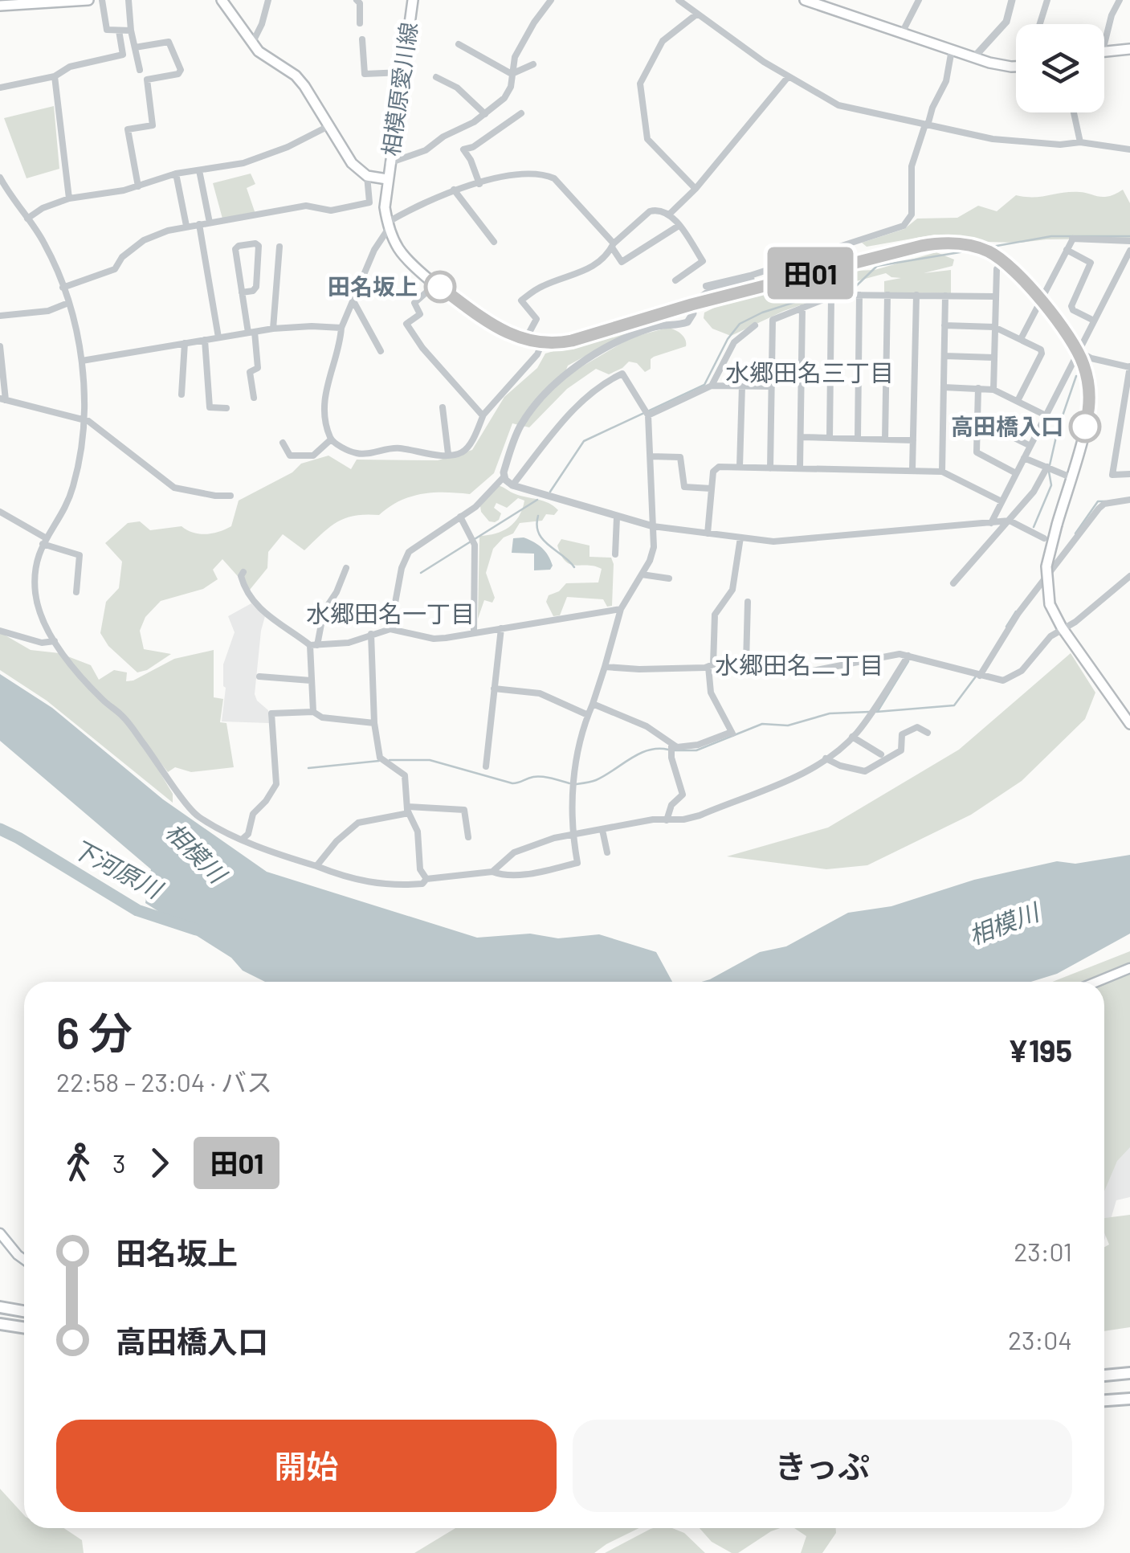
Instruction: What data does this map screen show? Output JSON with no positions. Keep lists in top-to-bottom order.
{
  "streets": {
    "main road": ["相模原愛川線"]
  },
  "districts": ["水郷田名三丁目", "水郷田名一丁目", "水郷田名二丁目"],
  "water": ["相模川", "下河原川"],
  "places": ["田名坂上", "高田橋入口"],
  "lines": ["bus line 田01"],
  "page": {
    "on_map": "田01",
    "heading": ["6 分", "22:58 – 23:04 · バス", "¥195"],
    "legs": ["3", "田01"],
    "list": [
      {
        "name": "田名坂上",
        "value": "23:01"
      },
      {
        "name": "高田橋入口",
        "value": "23:04"
      }
    ],
    "buttons": ["開始", "きっぷ"]
  }
}
